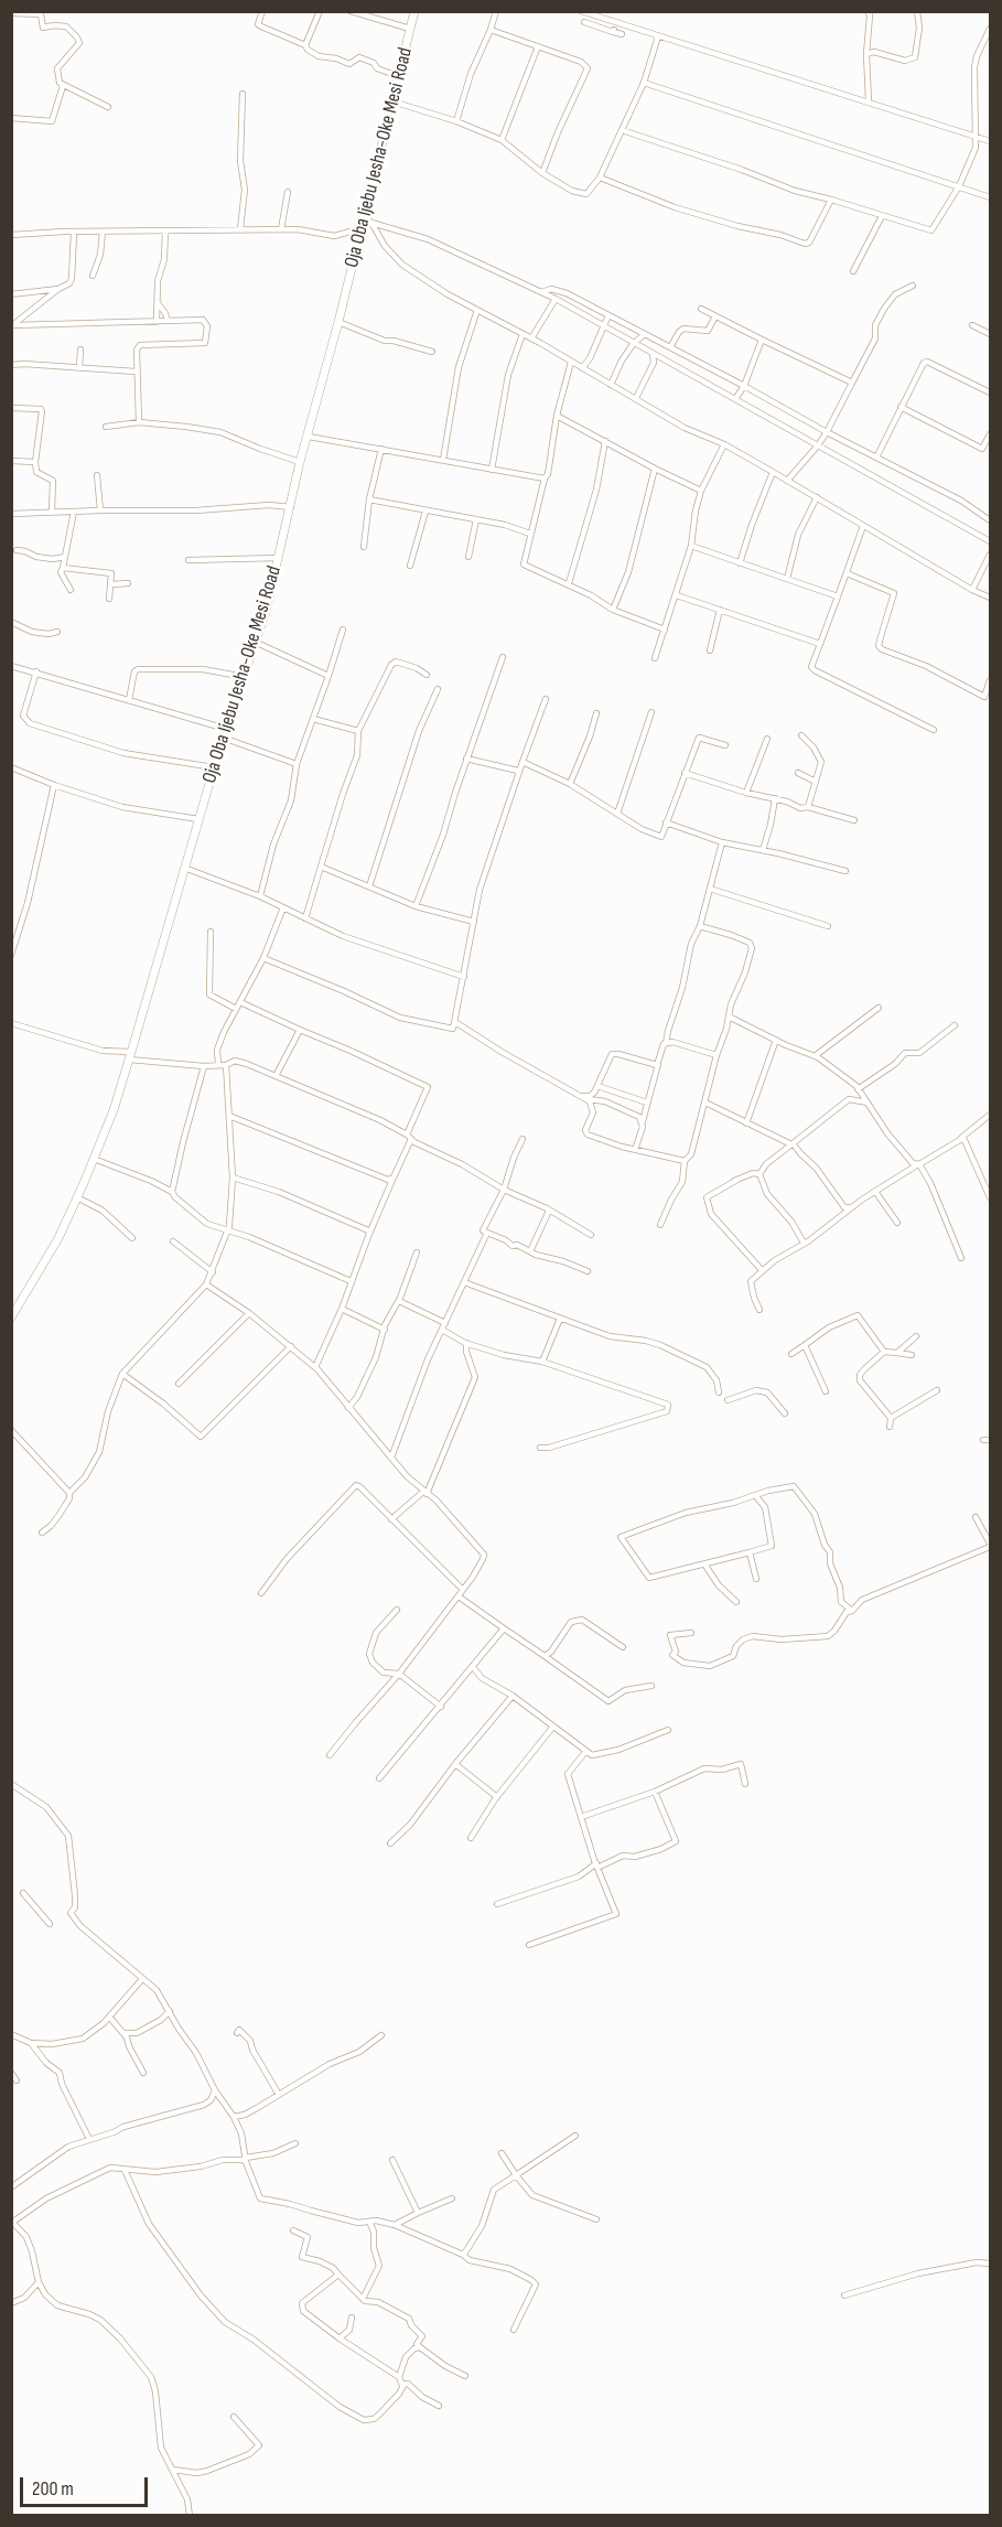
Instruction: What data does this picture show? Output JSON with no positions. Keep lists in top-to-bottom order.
{
  "streets": {
    "main road": ["Oja Oba Ijebu Jesha-Oke Mesi Road"]
  },
  "scale_bar": "200 m"
}
